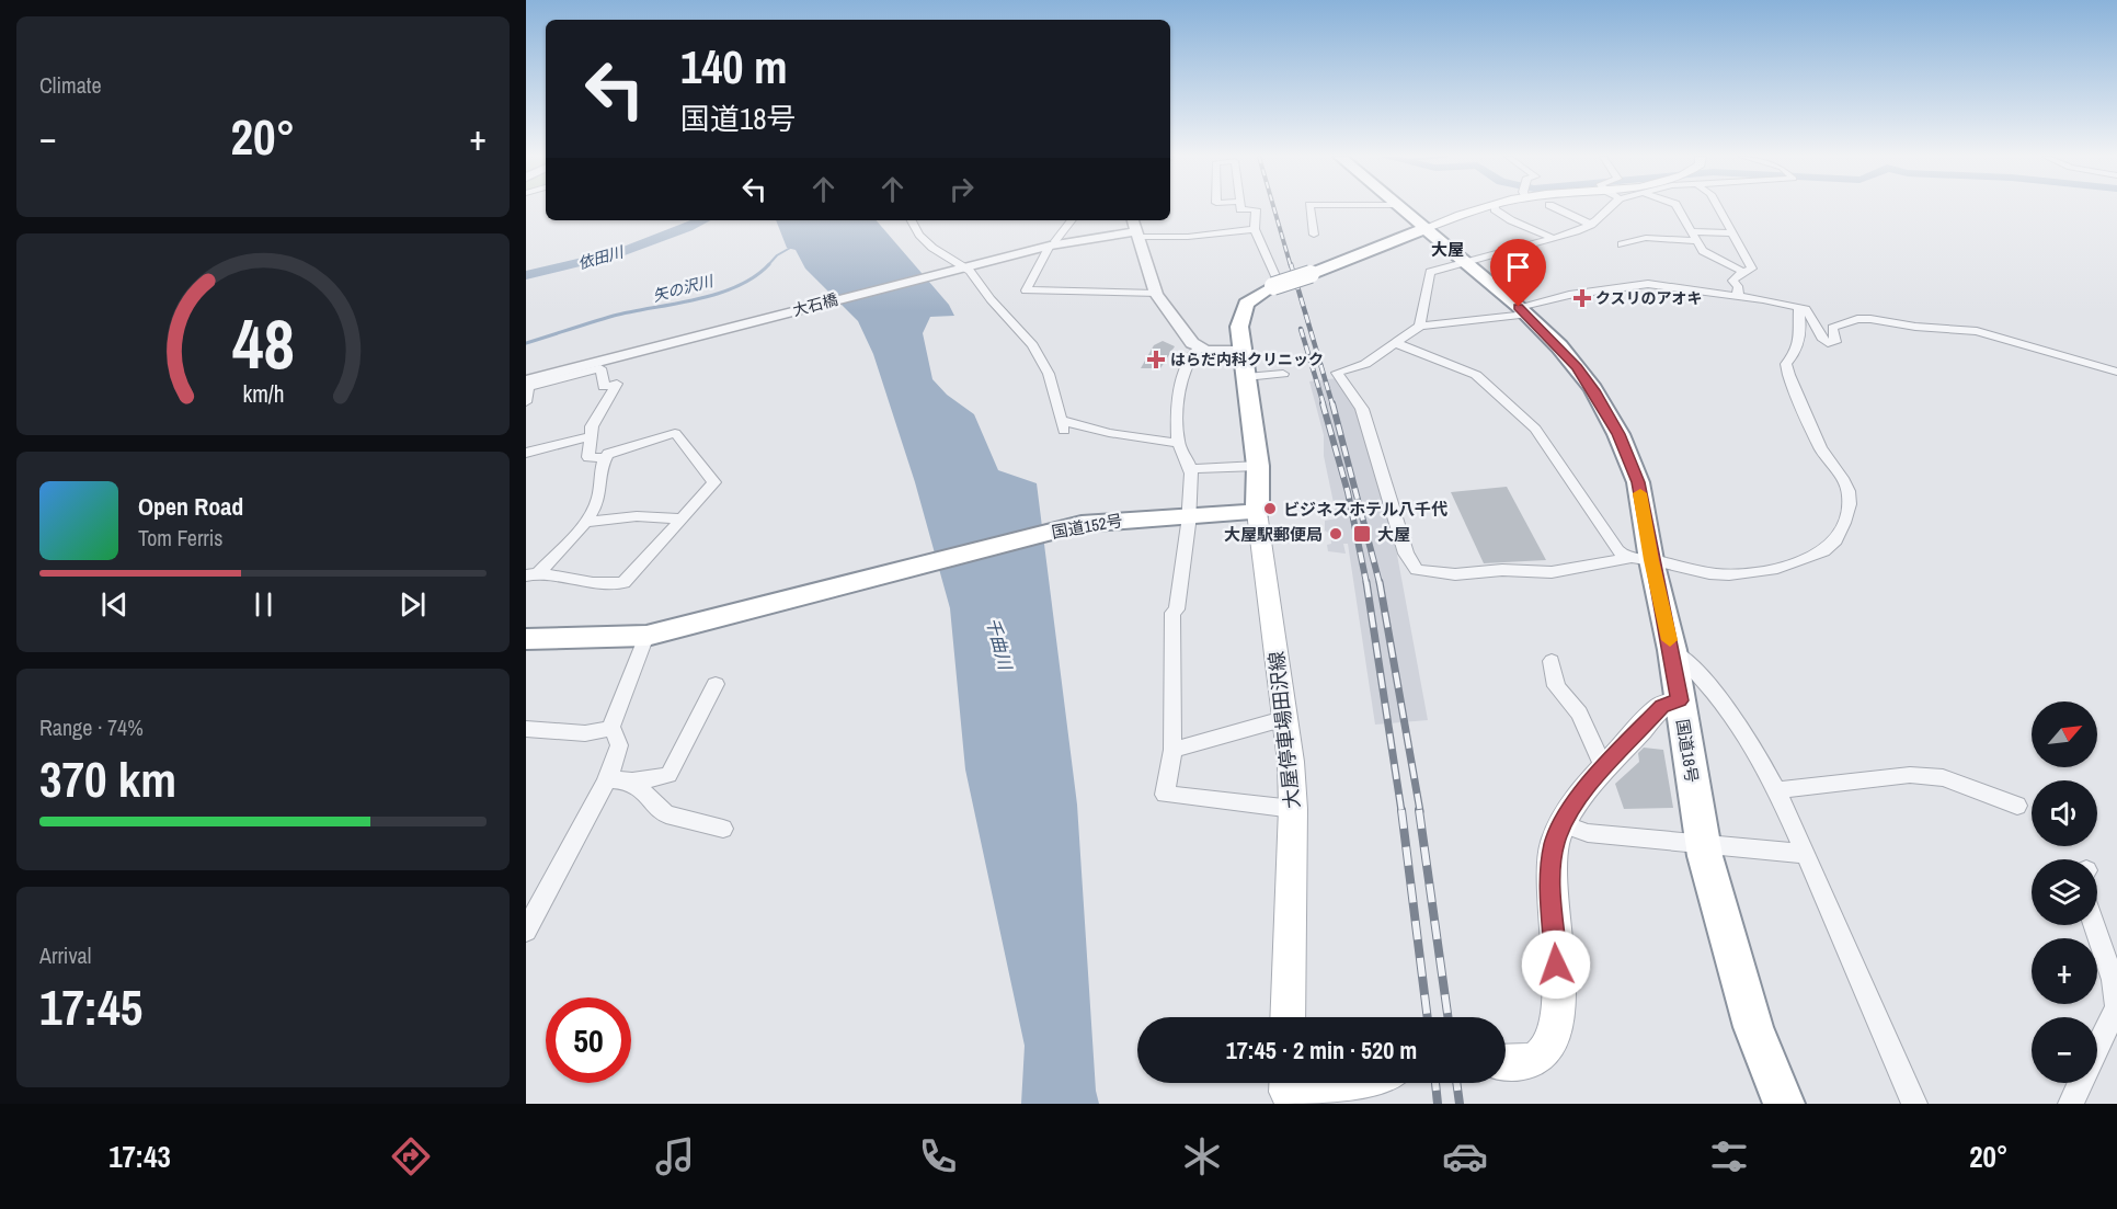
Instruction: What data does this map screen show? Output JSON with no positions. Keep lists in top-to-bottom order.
{
  "streets": {
    "highway": ["国道152号", "国道18号"],
    "main road": ["大屋停車場田沢線"],
    "street": ["大石橋"]
  },
  "crossings": [
    ["国道152号", "大屋停車場田沢線"]
  ],
  "districts": ["大屋"],
  "water": ["依田川", "矢の沢川", "千曲川"],
  "places": {
    "health": ["クスリのアオキ", "はらだ内科クリニック"],
    "other": ["ビジネスホテル八千代", "大屋駅郵便局"],
    "transit": ["大屋"]
  },
  "north": "top right",
  "page": {
    "tile": [
      "Climate",
      ["Range · 74%", "370 km"],
      ["Arrival", "17:45"]
    ],
    "turn": ["140 m", "国道18号"],
    "heat": ["−", "20°", "+"],
    "song": ["Open Road", "Tom Ferris"],
    "map_buttons": ["+", "−"],
    "limit": "50",
    "trip": "17:45 · 2 min · 520 m",
    "tabs": ["17:43", "20°"],
    "gauge": ["48", "km/h"]
  }
}
